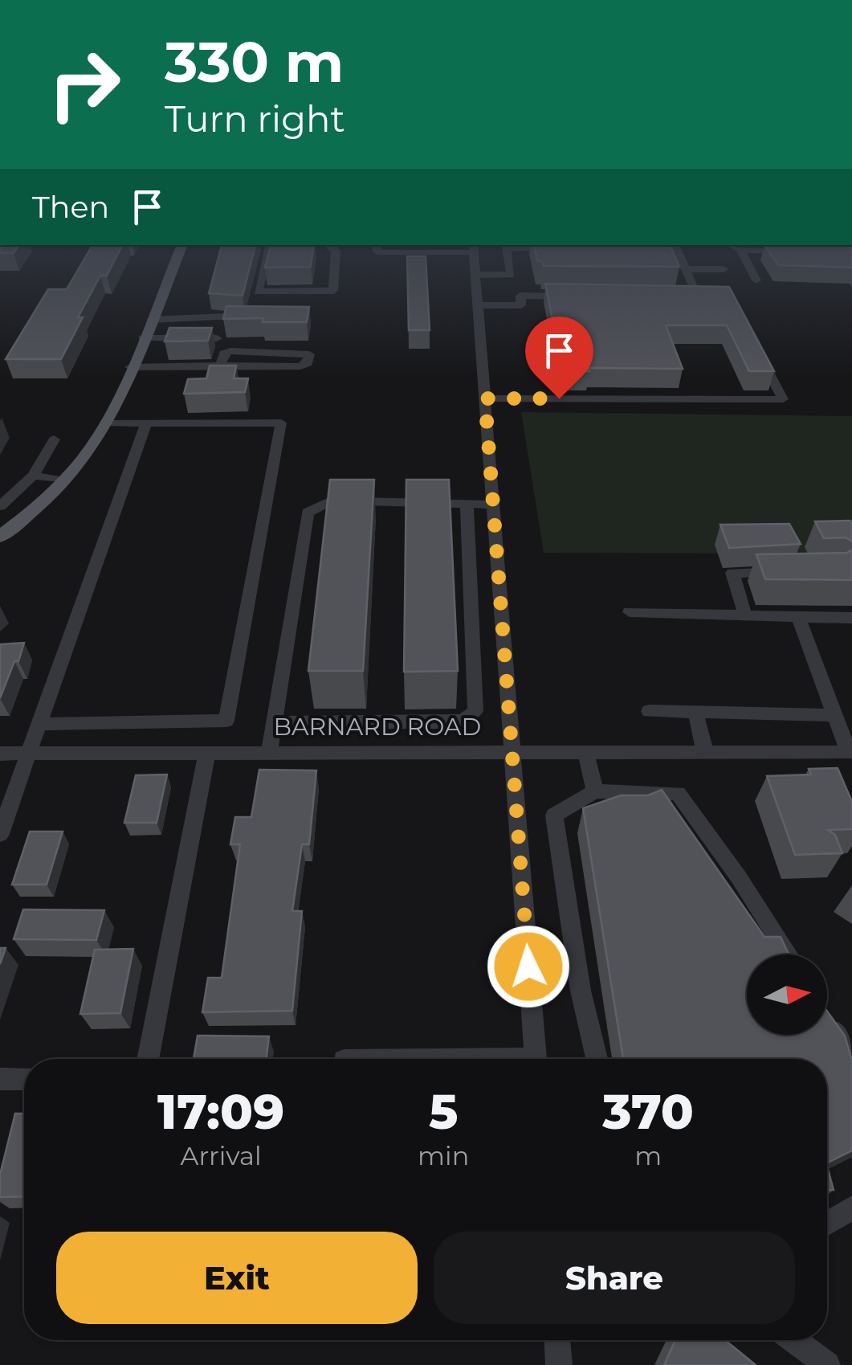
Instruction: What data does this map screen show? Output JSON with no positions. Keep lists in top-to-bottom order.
{
  "streets": {
    "street": ["BARNARD ROAD"]
  },
  "north": "right",
  "page": {
    "turn": ["330 m", "Turn right"],
    "then": "Then",
    "eta": [
      "17:09",
      "Arrival",
      "5",
      "min",
      "370",
      "m"
    ],
    "buttons": ["Exit", "Share"]
  }
}
